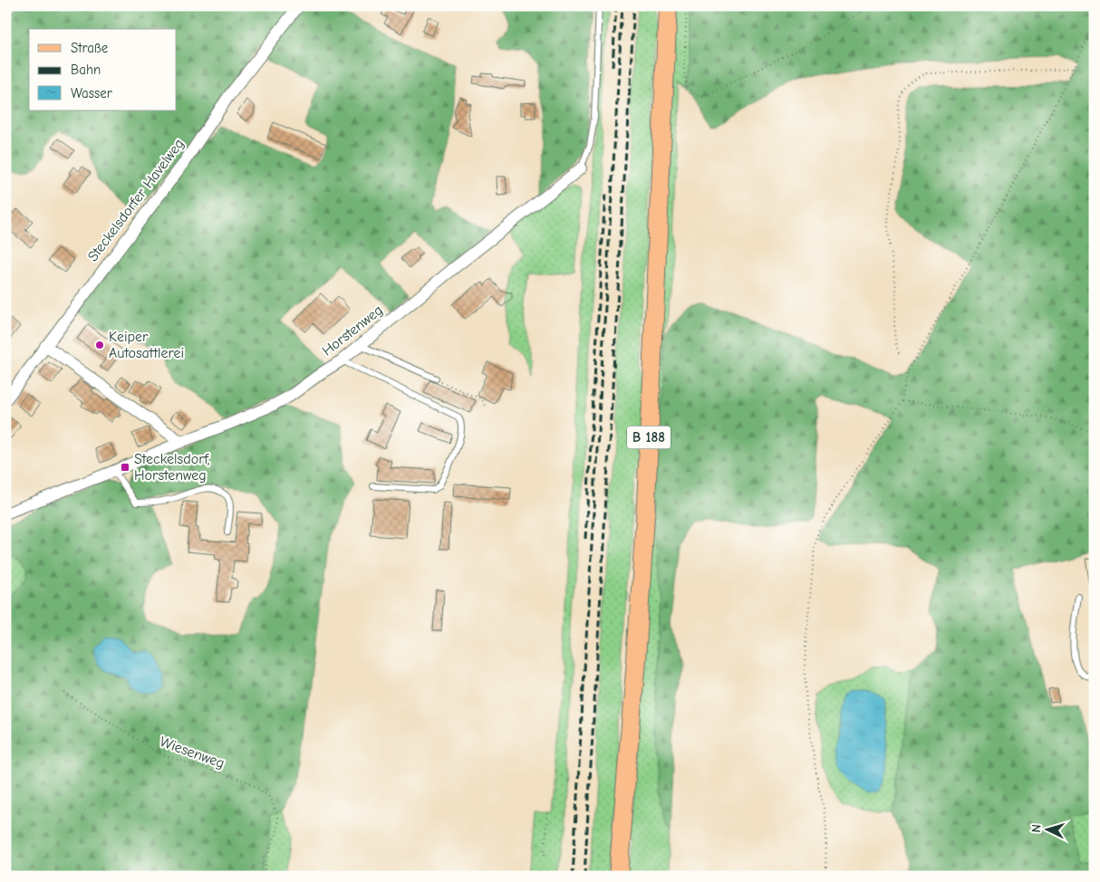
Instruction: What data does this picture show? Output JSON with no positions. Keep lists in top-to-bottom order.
{
  "streets": {
    "main road": ["B 188"],
    "street": ["Steckelsdorfer Havelweg", "Horstenweg"],
    "path": ["Wiesenweg"]
  },
  "places": {
    "other": ["Keiper Autosattlerei"],
    "transit": ["Steckelsdorf, Horstenweg"]
  },
  "legend": ["Straße", "Bahn", "Wasser"],
  "north": "left"
}
